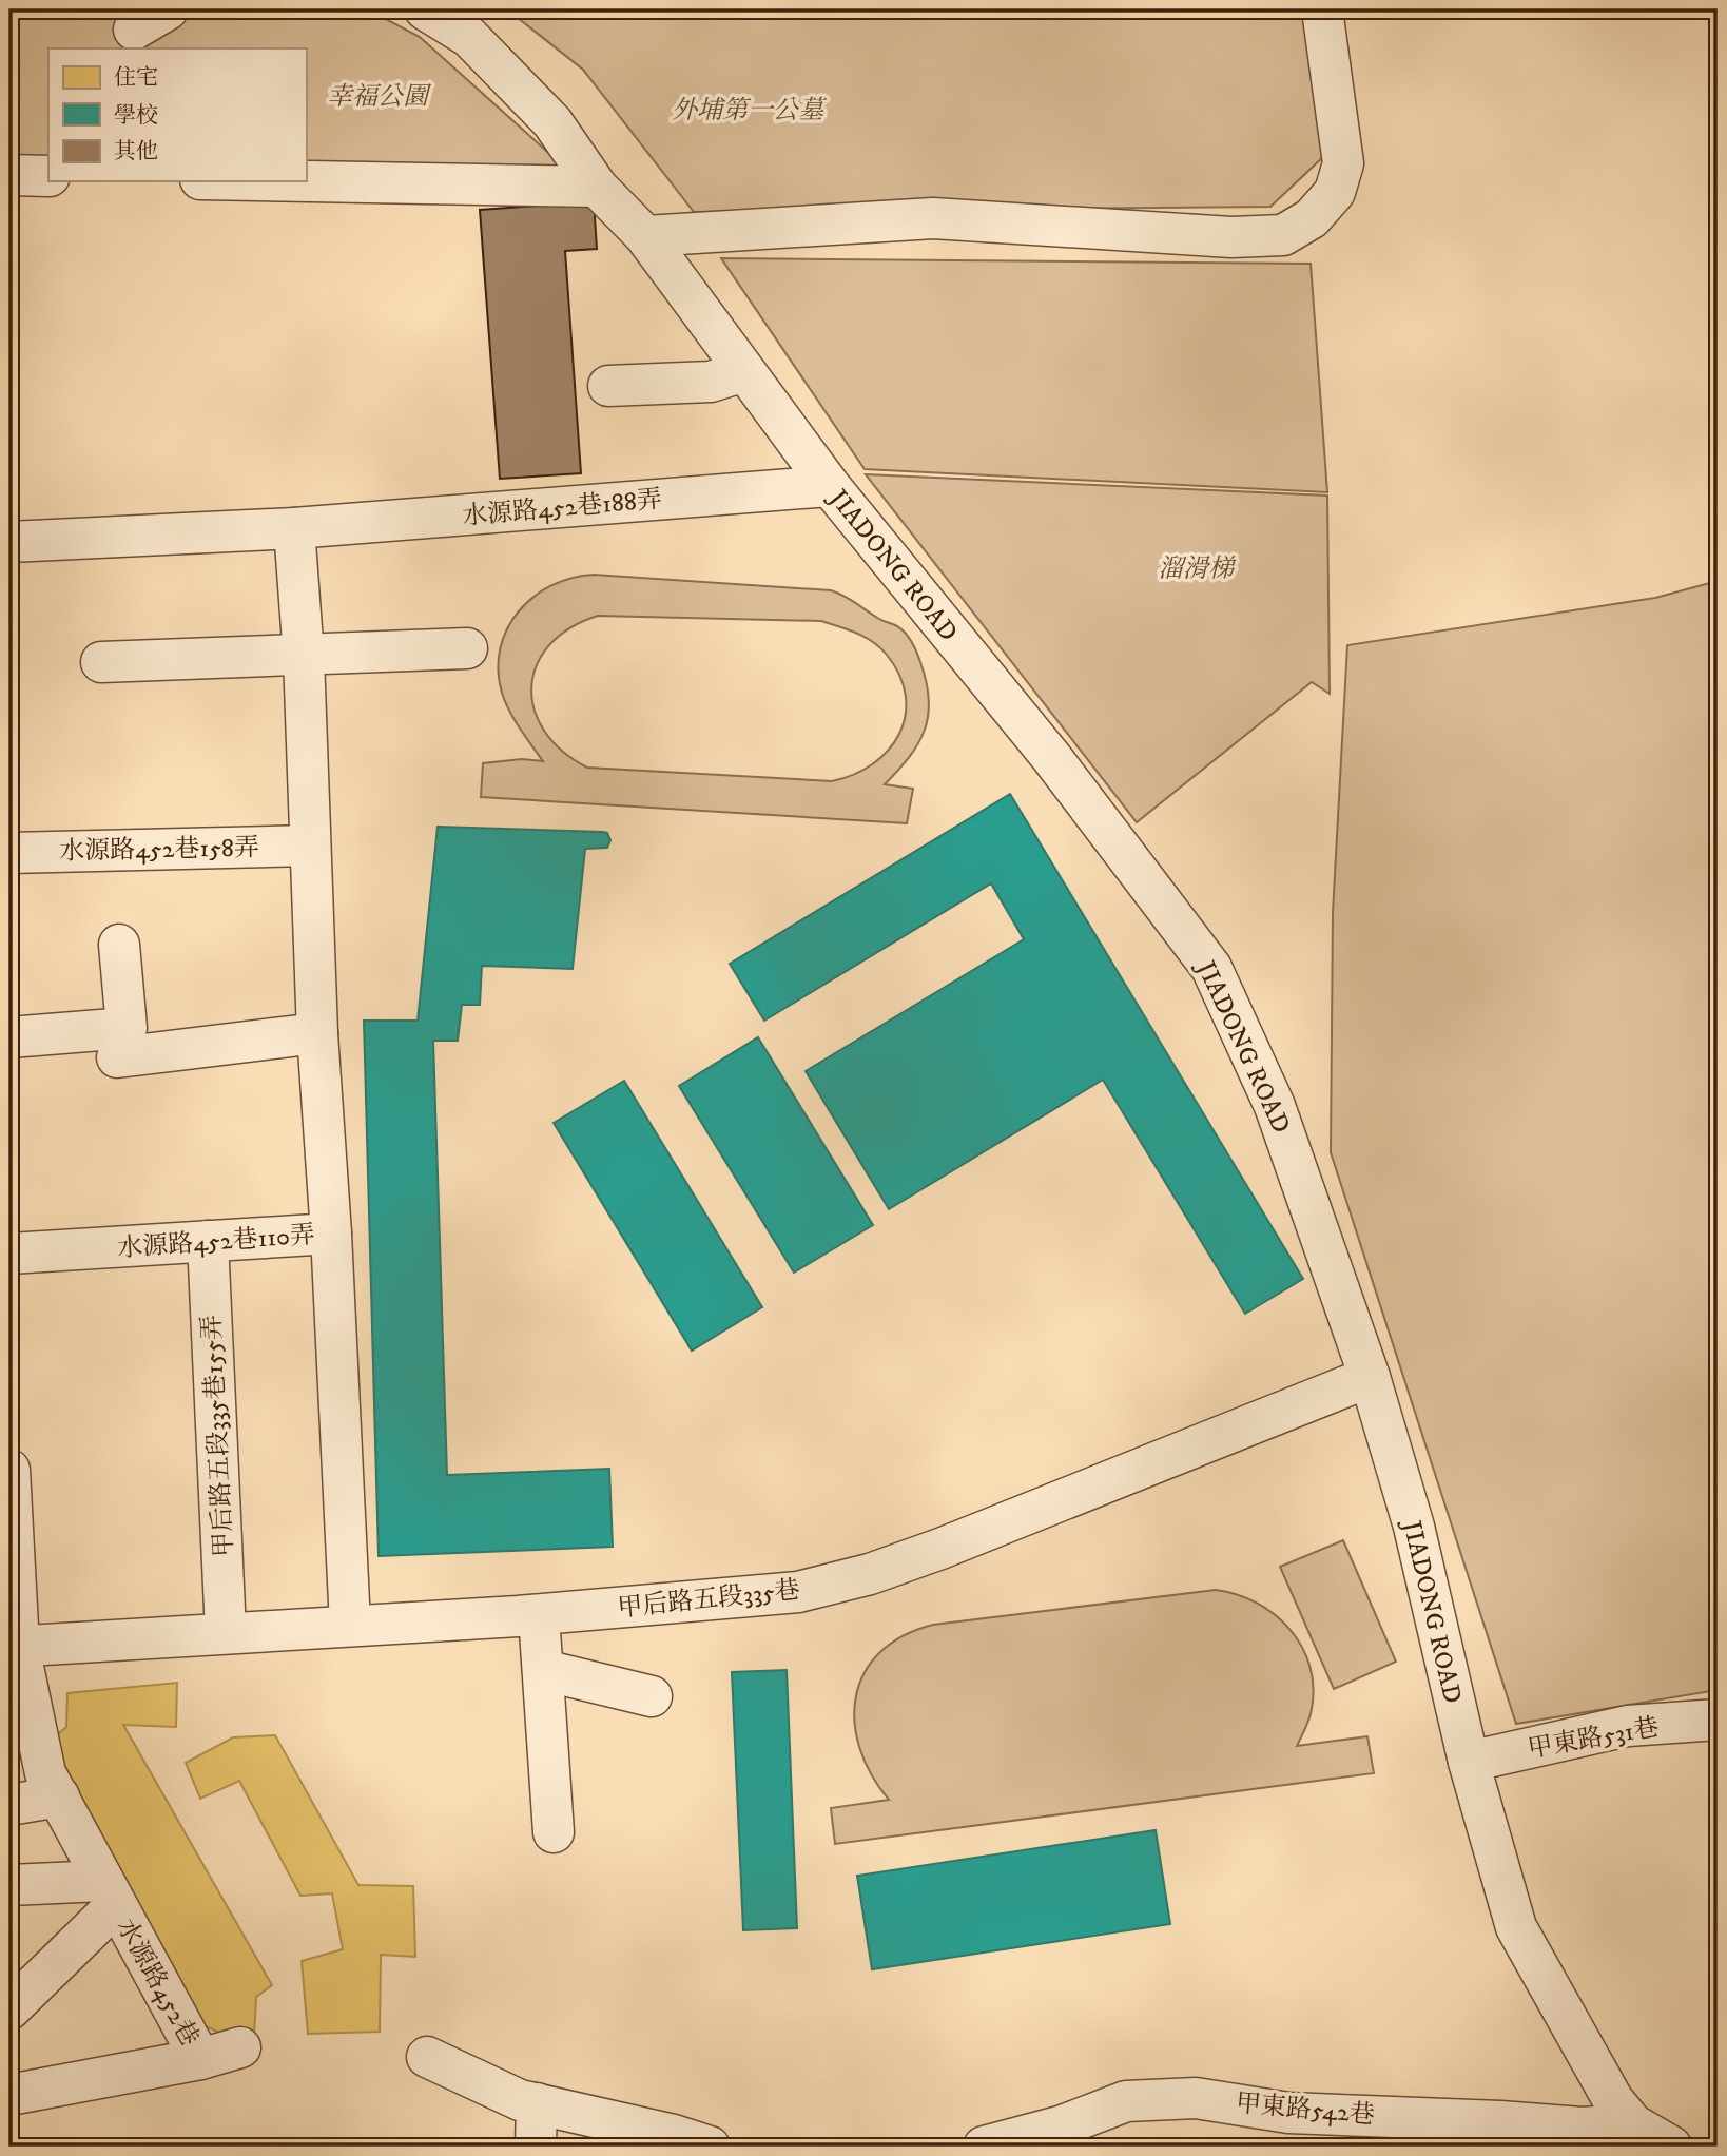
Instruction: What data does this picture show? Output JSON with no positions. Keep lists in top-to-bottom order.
{
  "streets": {
    "street": [
      "水源路452巷188弄",
      "JIADONG ROAD",
      "水源路452巷158弄",
      "水源路452巷110弄",
      "甲后路五段335巷155弄",
      "甲后路五段335巷",
      "甲東路531巷",
      "水源路452巷",
      "甲東路542巷"
    ]
  },
  "crossings": [
    ["水源路452巷188弄", "JIADONG ROAD"],
    ["JIADONG ROAD", "甲后路五段335巷"],
    ["JIADONG ROAD", "甲東路531巷"],
    ["JIADONG ROAD", "甲東路542巷"],
    ["水源路452巷110弄", "甲后路五段335巷155弄"],
    ["甲后路五段335巷155弄", "甲后路五段335巷"],
    ["甲后路五段335巷", "水源路452巷"]
  ],
  "parks": ["幸福公園", "外埔第一公墓", "溜滑梯"],
  "legend": ["住宅", "學校", "其他"]
}
